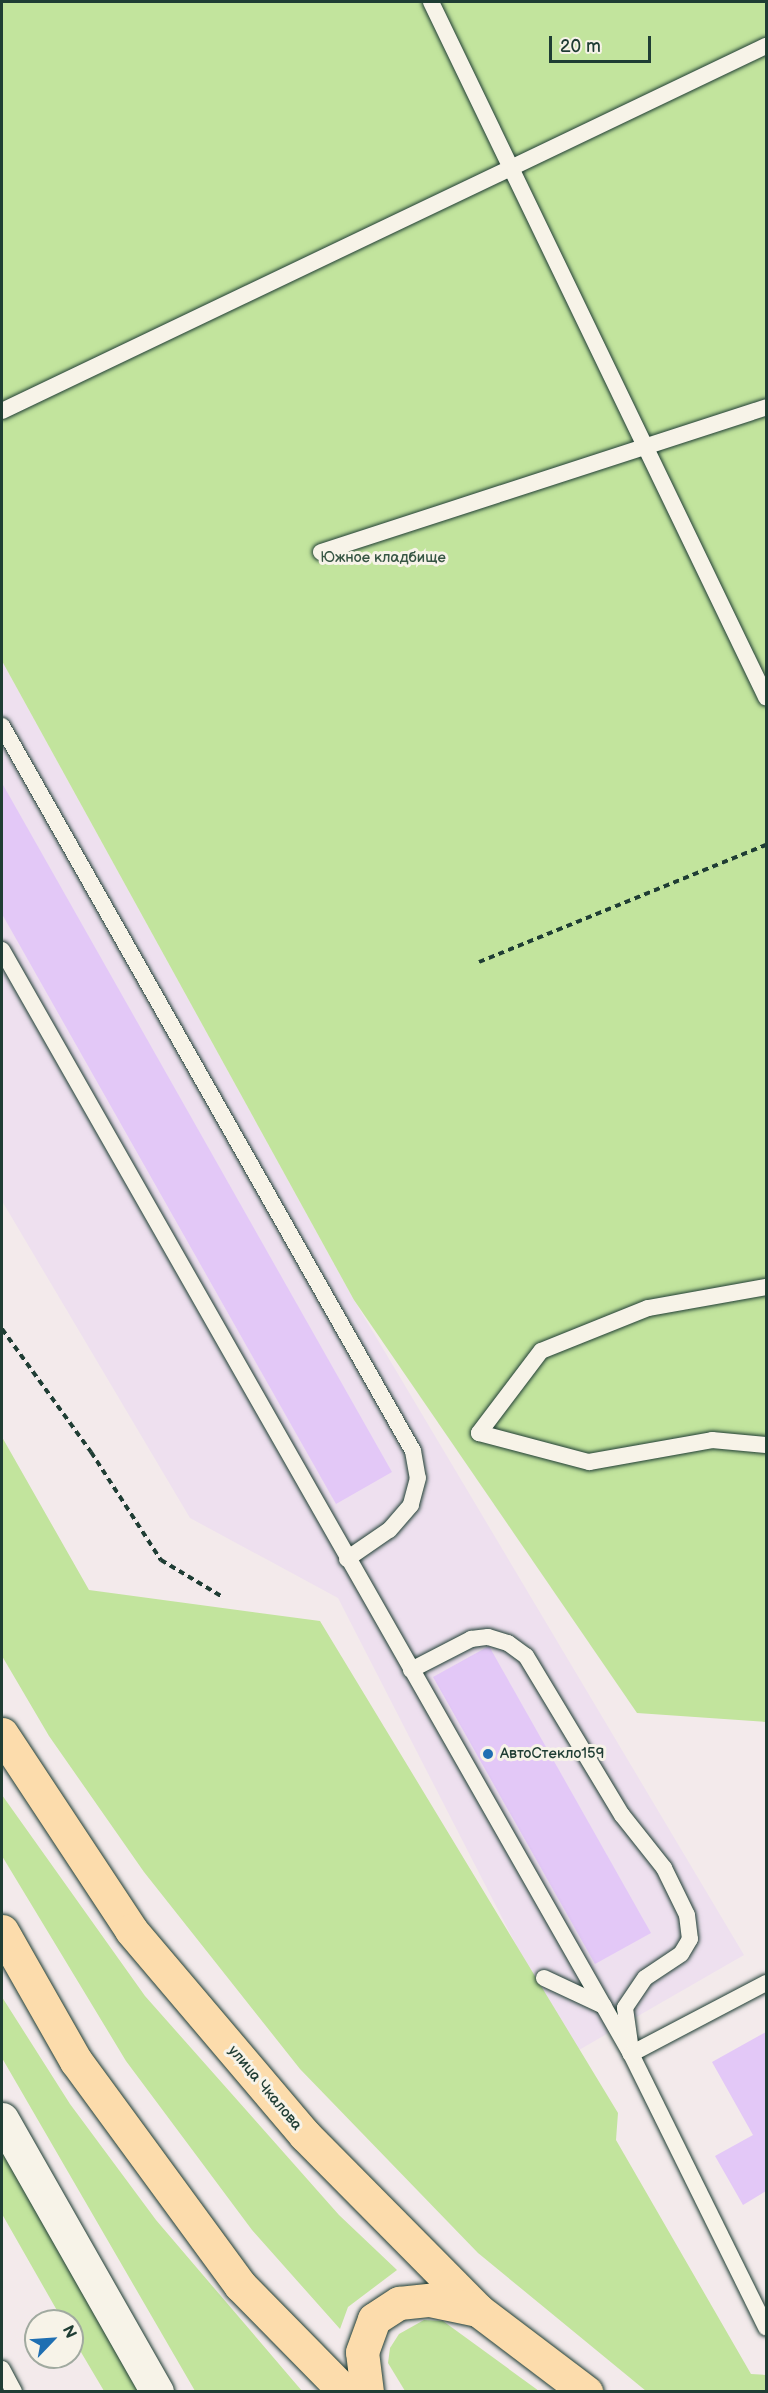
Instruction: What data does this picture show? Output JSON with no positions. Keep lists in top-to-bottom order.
{
  "streets": {
    "main road": ["улица Чкалова"]
  },
  "parks": ["Южное кладбище"],
  "places": ["АвтоСтекло159"],
  "scale_bar": "20 m",
  "north": "top right"
}
